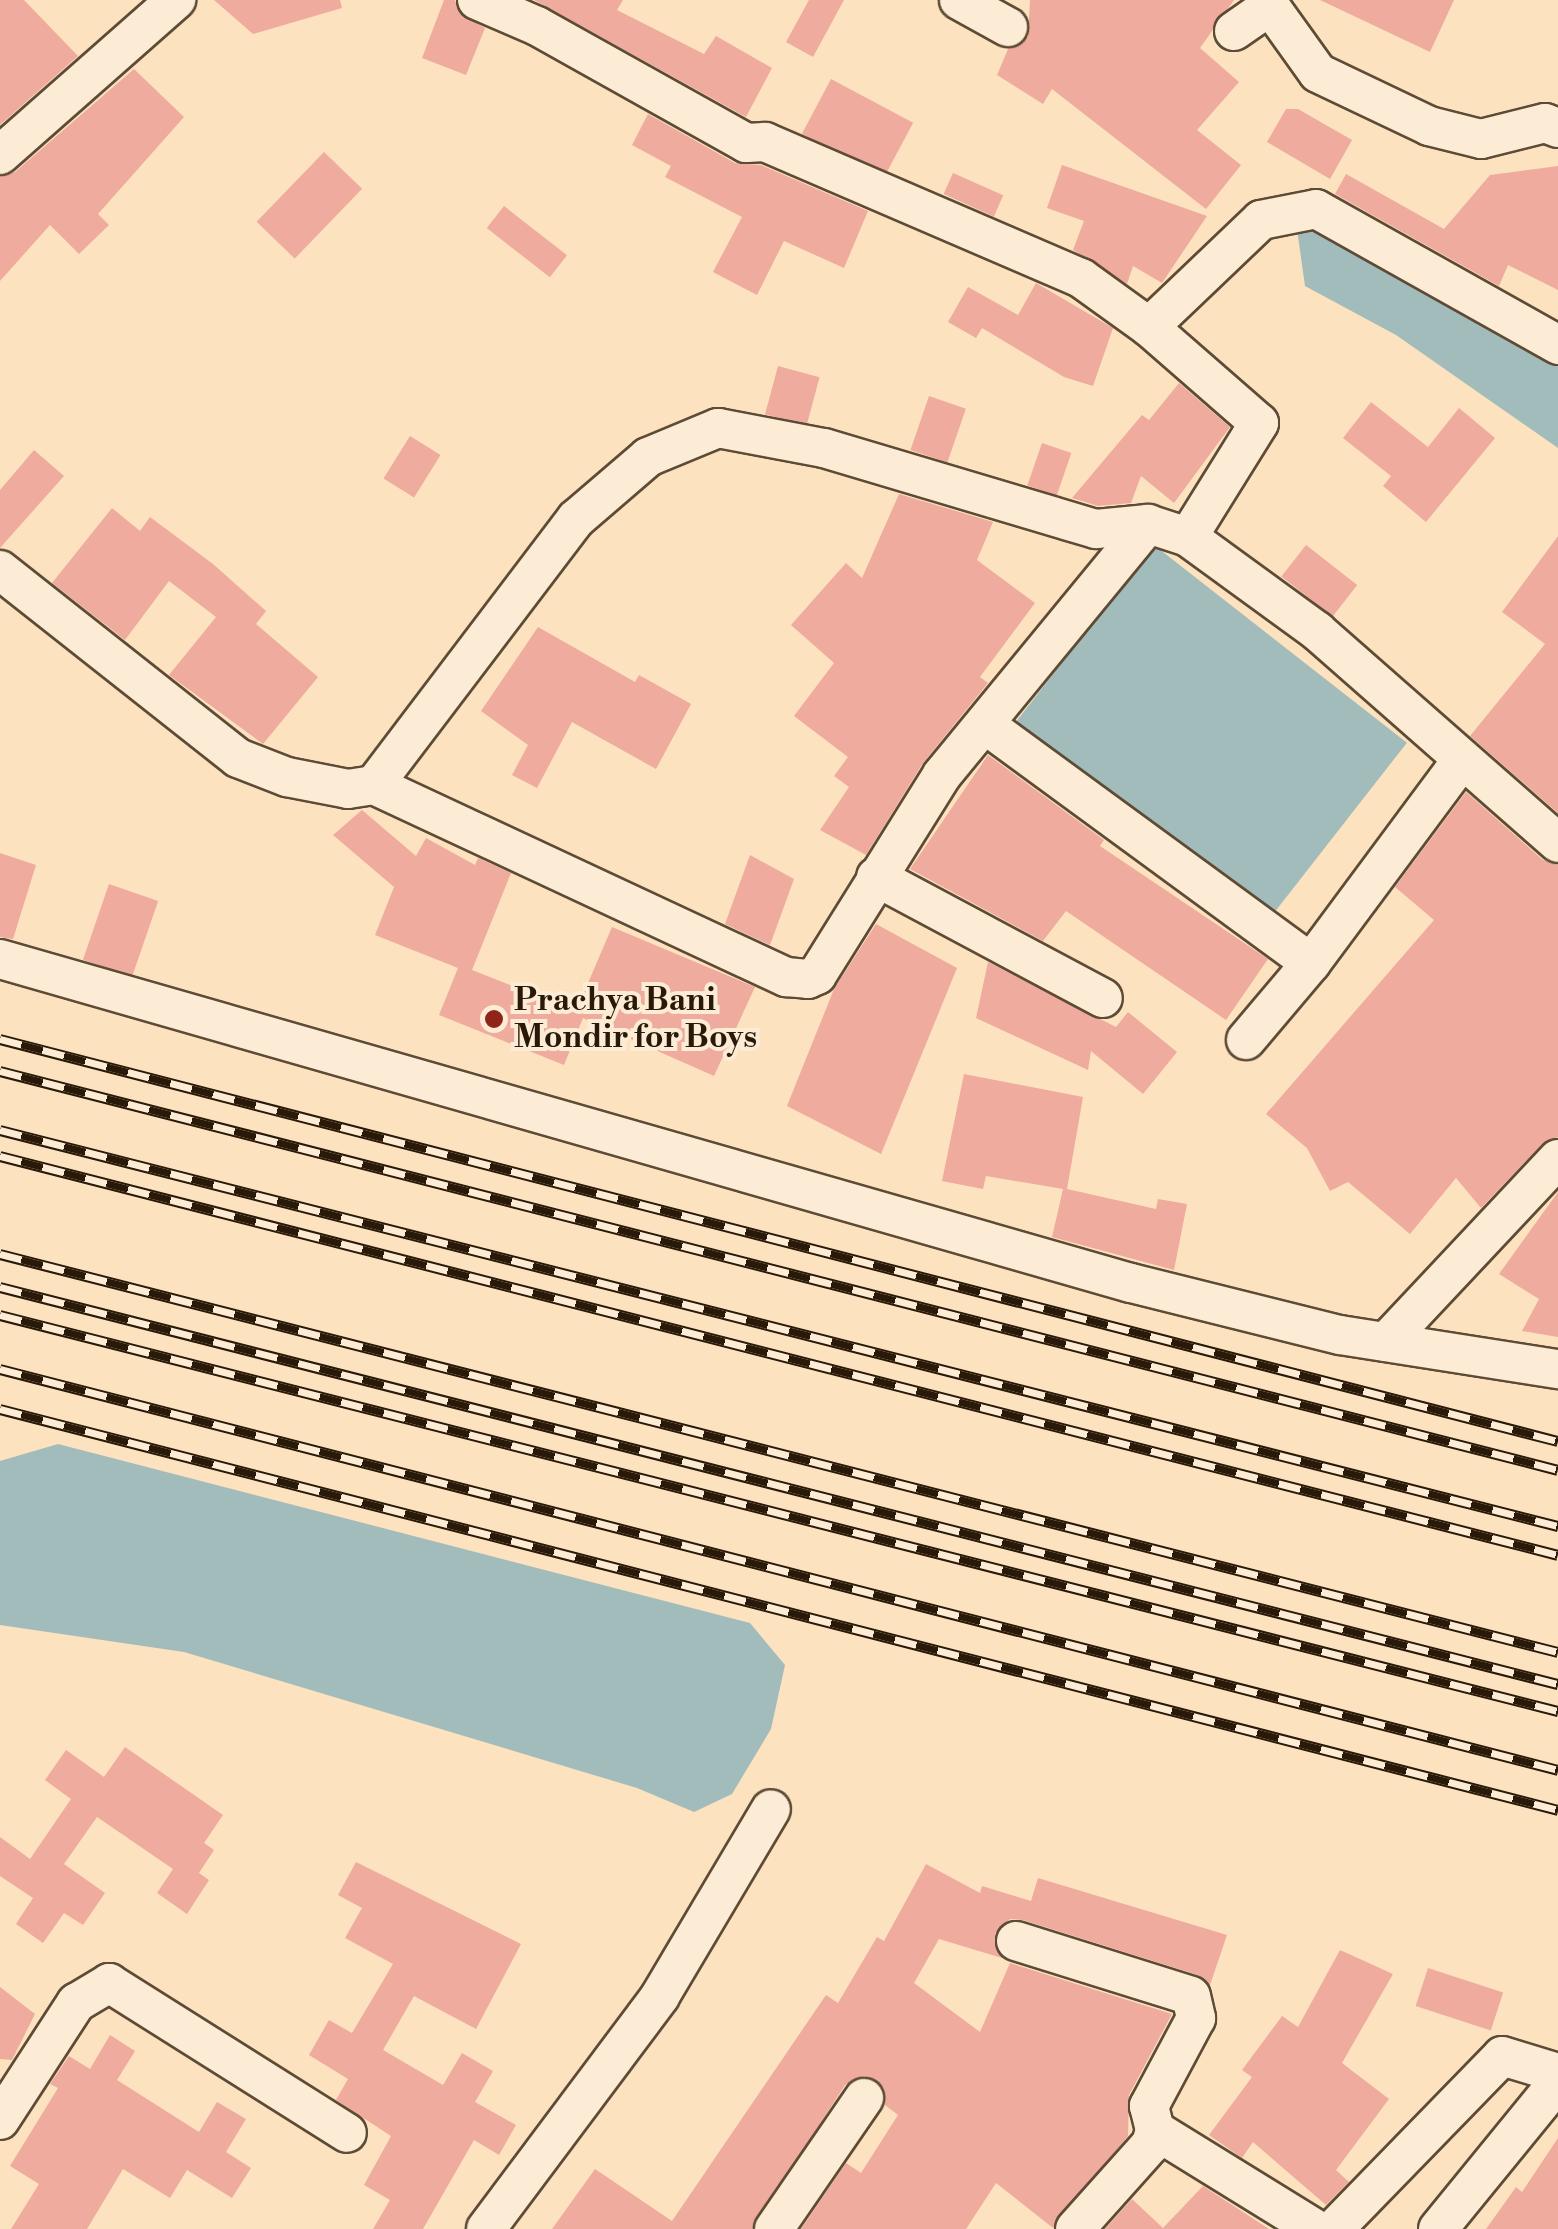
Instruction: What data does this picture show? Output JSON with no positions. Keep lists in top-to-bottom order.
{
  "places": ["Prachya Bani Mondir for Boys"]
}
